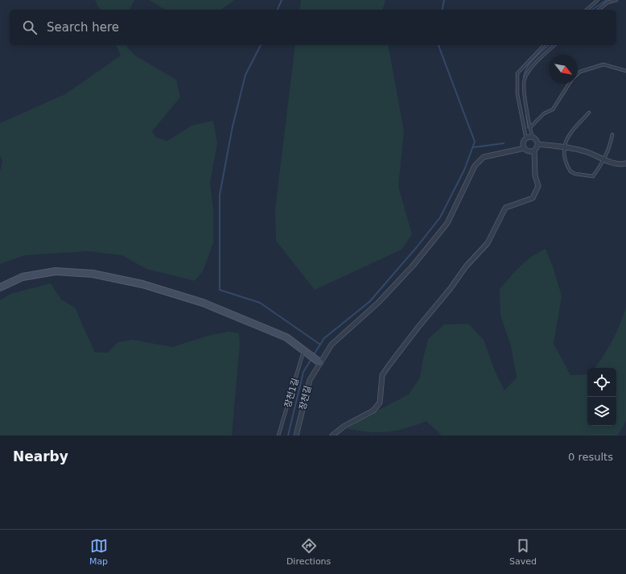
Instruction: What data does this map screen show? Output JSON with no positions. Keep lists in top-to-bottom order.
{
  "streets": {
    "street": ["장천길"],
    "lane": ["장천1길"]
  },
  "north": "bottom right",
  "page": {
    "search": "Search here",
    "heading": ["Nearby", "0 results"],
    "nav": ["Map", "Directions", "Saved"]
  }
}
